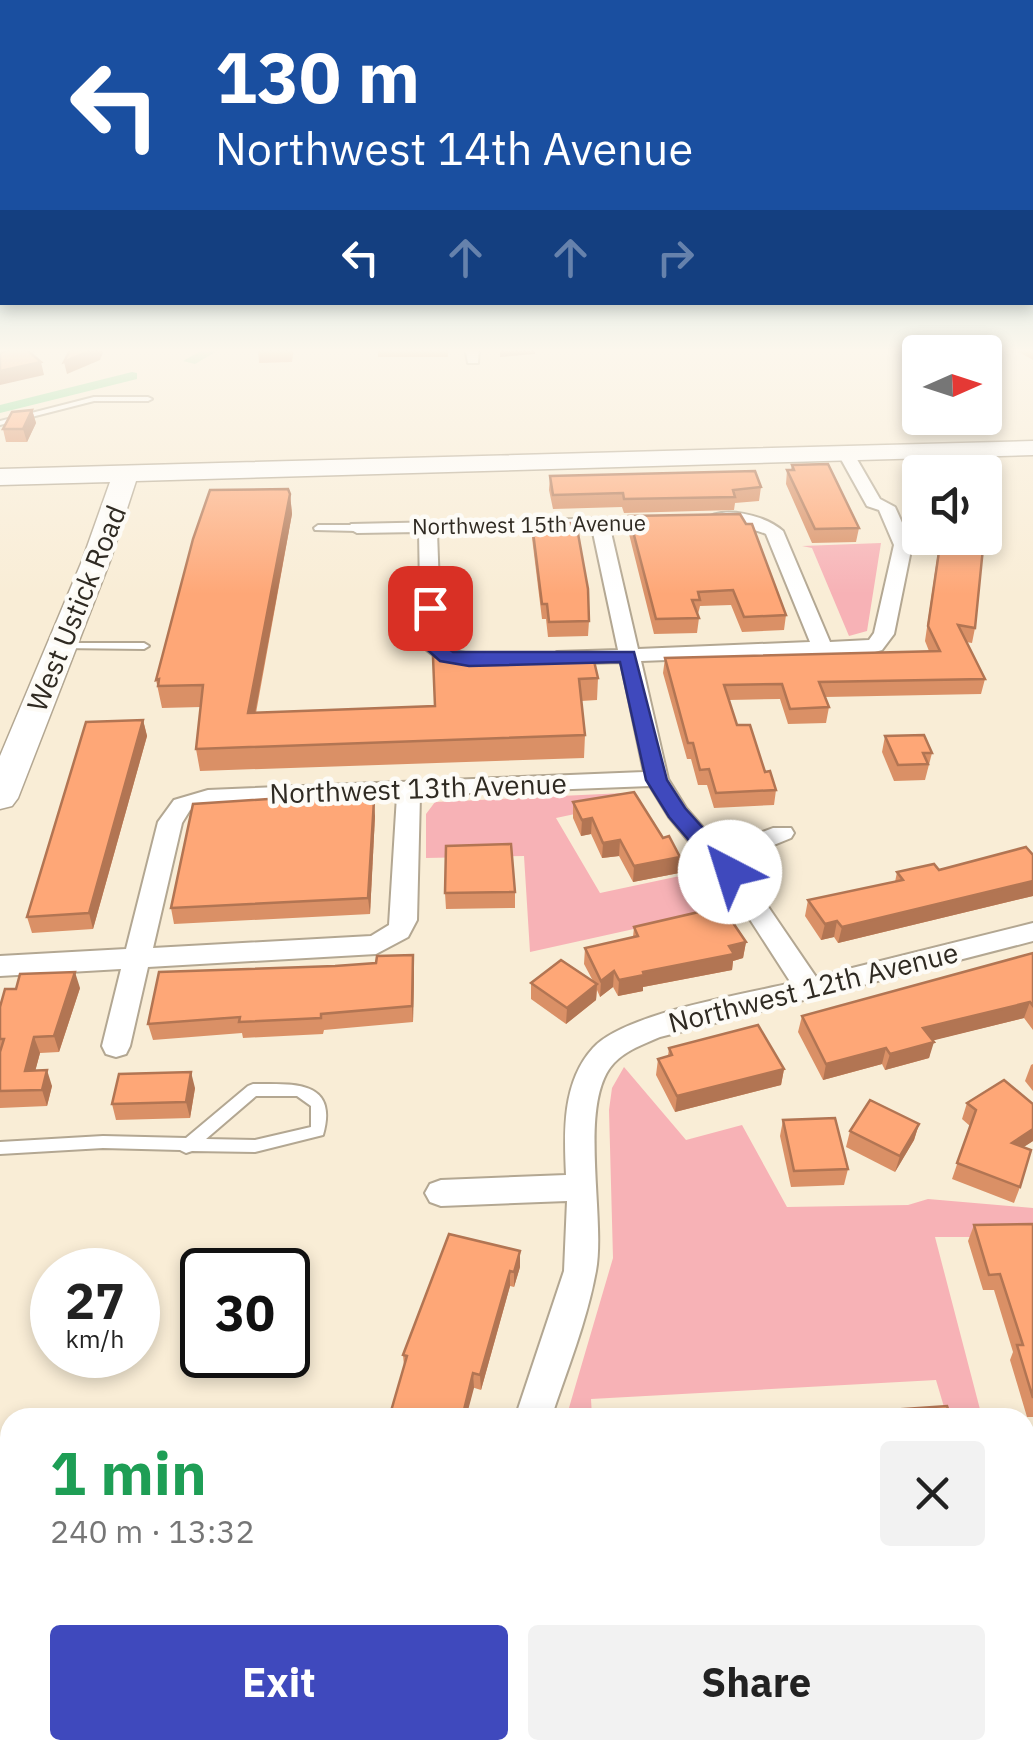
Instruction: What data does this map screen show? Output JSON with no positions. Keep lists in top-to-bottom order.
{
  "streets": {
    "main road": ["West Ustick Road"],
    "street": ["Northwest 15th Avenue", "Northwest 13th Avenue", "Northwest 12th Avenue"]
  },
  "north": "right",
  "page": {
    "turn": ["130 m", "Northwest 14th Avenue"],
    "speed": "27 km/h",
    "limit": "30",
    "heading": ["1 min", "240 m · 13:32"],
    "buttons": ["Exit", "Share"]
  }
}
